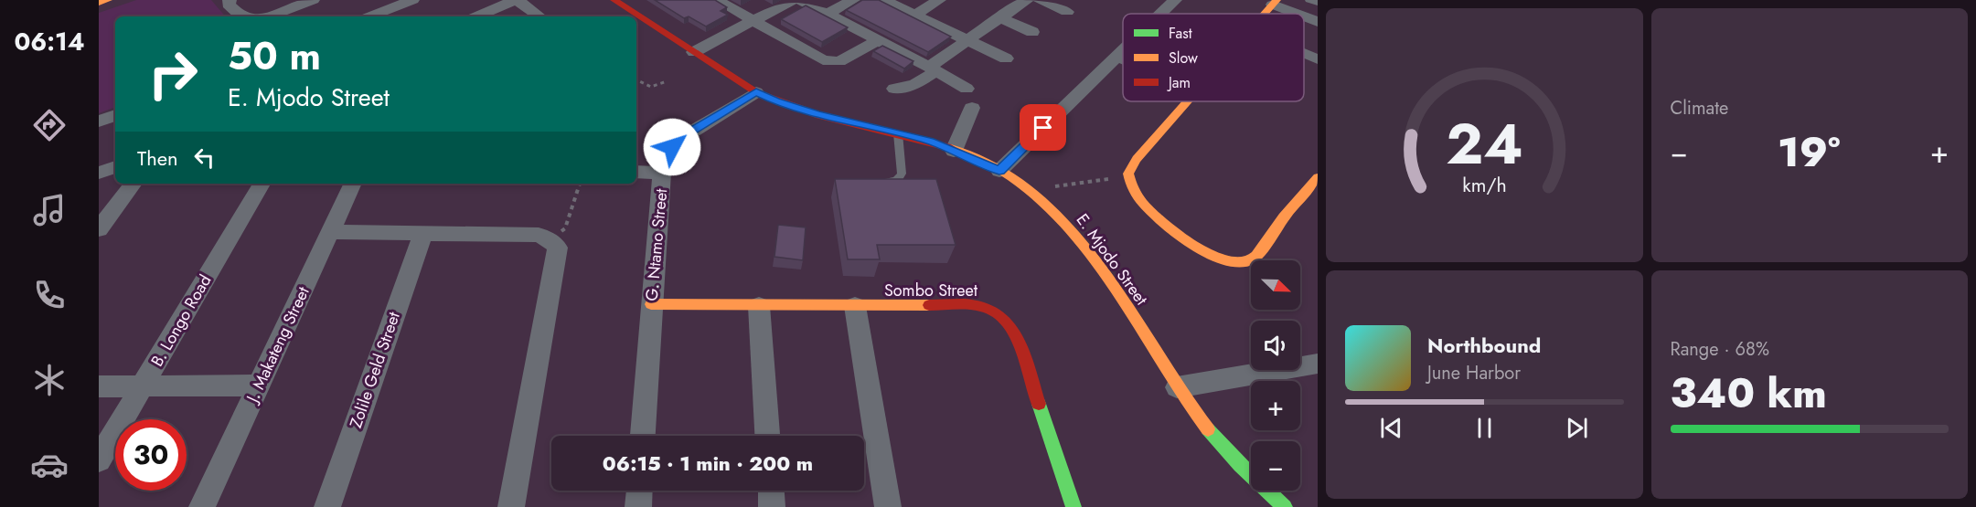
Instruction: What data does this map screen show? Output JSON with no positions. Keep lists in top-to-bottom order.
{
  "streets": {
    "street": [
      "G. Ntamo Street",
      "E. Mjodo Street",
      "Sombo Street",
      "B. Longo Road",
      "J. Makateng Street",
      "Zolile Geld Street"
    ]
  },
  "crossings": [
    ["G. Ntamo Street", "E. Mjodo Street"],
    ["G. Ntamo Street", "Sombo Street"]
  ],
  "legend": ["Fast", "Slow", "Jam"],
  "north": "bottom right",
  "page": {
    "tabs": "06:14",
    "tile": [
      "Climate",
      ["Range · 68%", "340 km"]
    ],
    "turn": ["50 m", "E. Mjodo Street"],
    "heat": ["−", "19°", "+"],
    "then": "Then",
    "map_buttons": ["+", "−"],
    "song": ["Northbound", "June Harbor"],
    "limit": "30",
    "trip": "06:15 · 1 min · 200 m",
    "gauge": ["24", "km/h"]
  }
}
